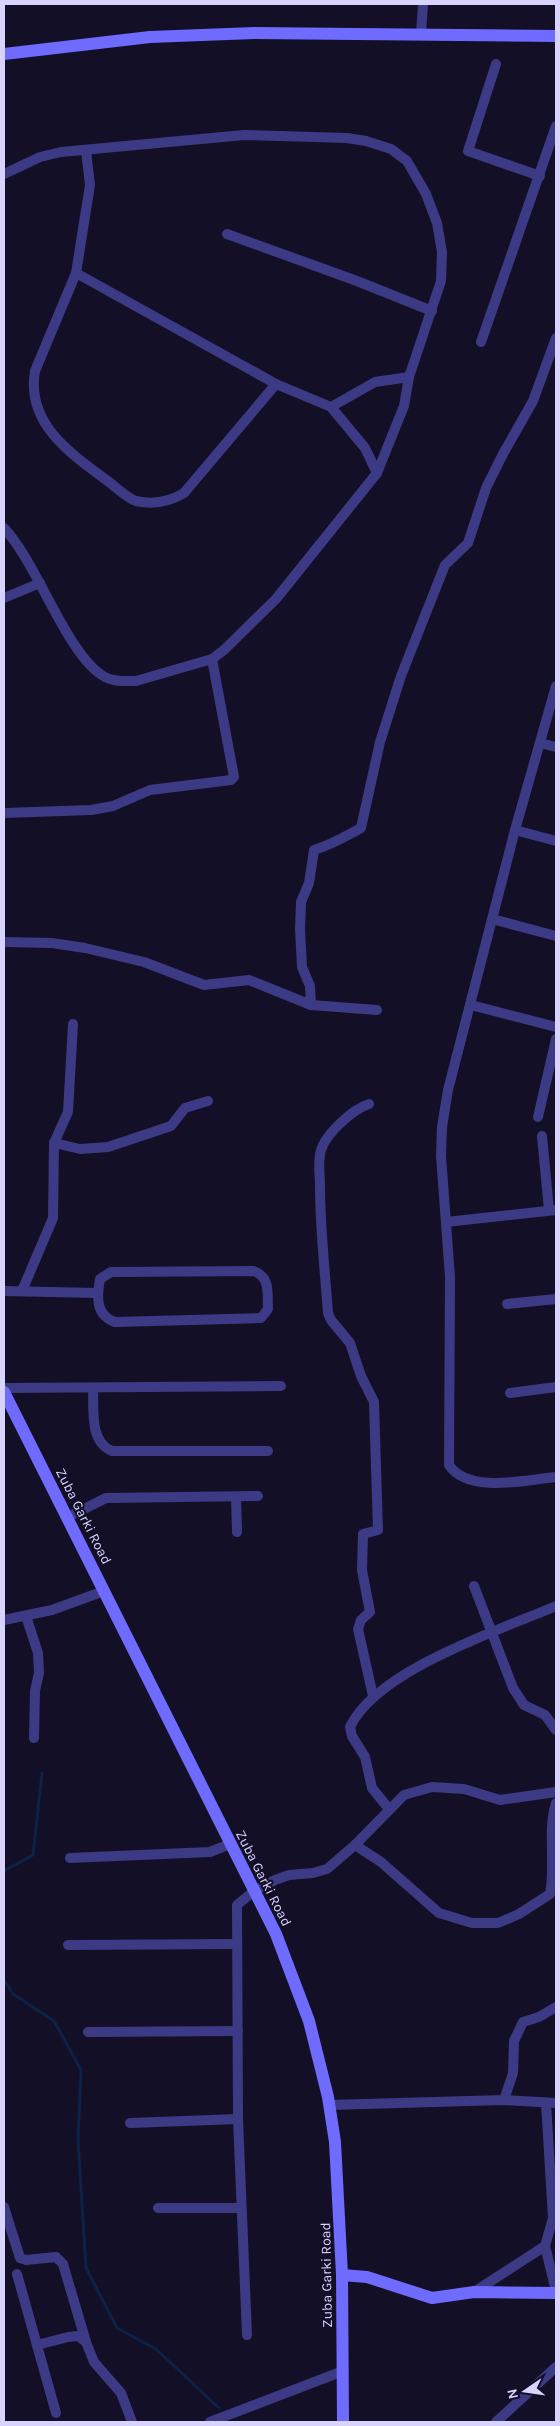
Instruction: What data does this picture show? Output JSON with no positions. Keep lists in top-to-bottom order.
{
  "streets": {
    "main road": ["Zuba Garki Road"]
  },
  "north": "left"
}
